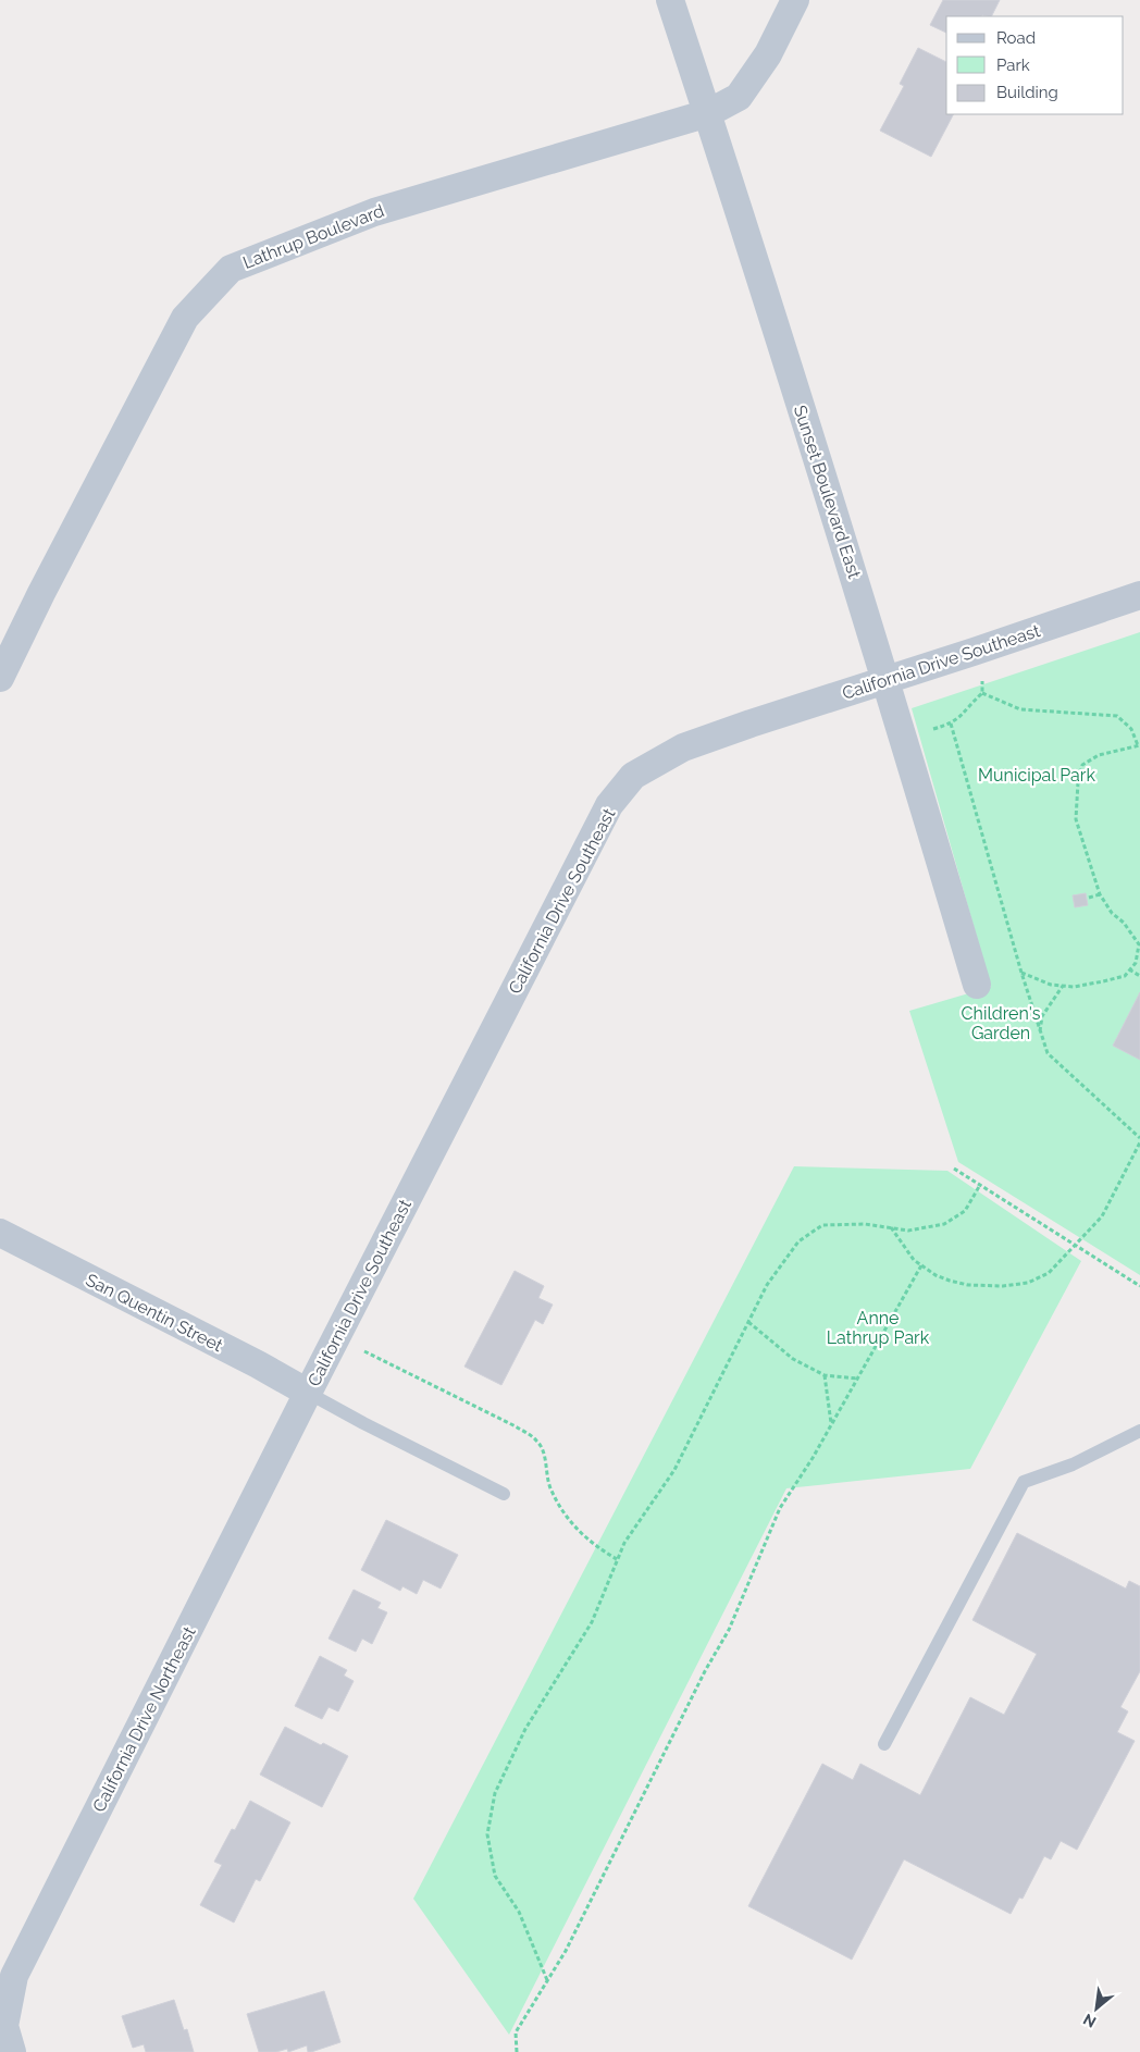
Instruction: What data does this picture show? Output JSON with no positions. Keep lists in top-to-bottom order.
{
  "streets": {
    "street": [
      "Lathrup Boulevard",
      "Sunset Boulevard East",
      "California Drive Southeast",
      "San Quentin Street",
      "California Drive Northeast"
    ]
  },
  "crossings": [
    ["Lathrup Boulevard", "Sunset Boulevard East"],
    ["Sunset Boulevard East", "California Drive Southeast"],
    ["California Drive Southeast", "San Quentin Street"],
    ["California Drive Southeast", "California Drive Northeast"],
    ["San Quentin Street", "California Drive Northeast"]
  ],
  "parks": ["Municipal Park", "Children's Garden", "Anne Lathrup Park"],
  "legend": ["Road", "Park", "Building"],
  "north": "bottom left"
}
